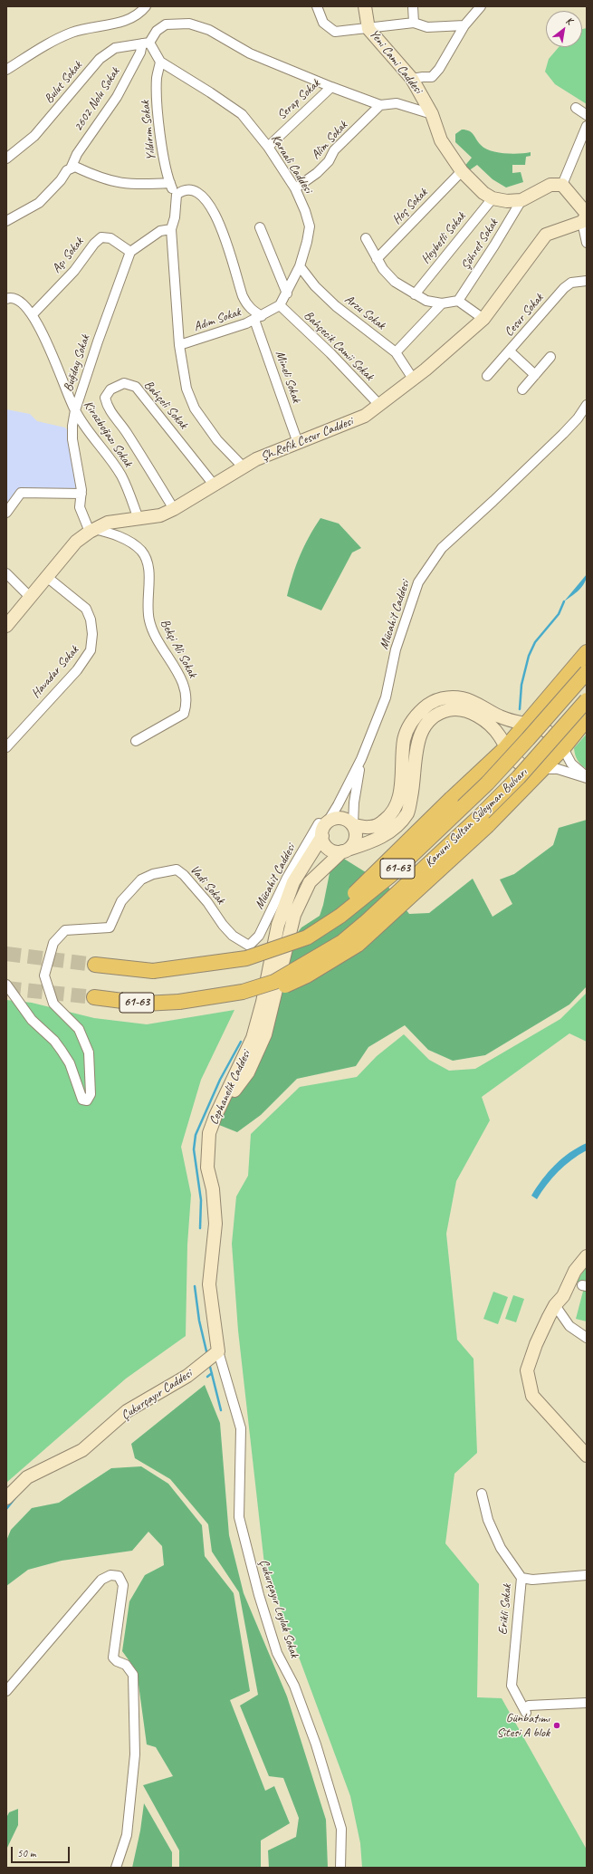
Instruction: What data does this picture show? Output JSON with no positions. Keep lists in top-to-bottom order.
{
  "streets": {
    "main road": ["Kanuni Sultan Süleyman Bulvarı", "61-63"],
    "street": [
      "Yeni Cami Caddesi",
      "Bulut Sokak",
      "2602 Nolu Sokak",
      "Serap Sokak",
      "Yıldırım Sokak",
      "Alim Sokak",
      "Karaali Caddesi",
      "Hoş Sokak",
      "Heybetli Sokak",
      "Şöhret Sokak",
      "Açı Sokak",
      "Arzu Sokak",
      "Cesur Sokak",
      "Adım Sokak",
      "Bahçecik Camii Sokak",
      "Buğday Sokak",
      "Mineli Sokak",
      "Bahçeli Sokak",
      "Kirazboğazı Sokak",
      "Şh.Refik Cesur Caddesi",
      "Mücahit Caddesi",
      "Bekçi Ali Sokak",
      "Havadar Sokak",
      "Vadi Sokak",
      "Cephanelik Caddesi",
      "Çukurçayır Caddesi",
      "Çukurçayır Leylak Sokak",
      "Erikli Sokak"
    ]
  },
  "crossings": [
    ["Yeni Cami Caddesi", "Hoş Sokak"],
    ["Yeni Cami Caddesi", "Heybetli Sokak"],
    ["Yeni Cami Caddesi", "Şöhret Sokak"],
    ["Bulut Sokak", "2602 Nolu Sokak"],
    ["Bulut Sokak", "Karaali Caddesi"],
    ["2602 Nolu Sokak", "Karaali Caddesi"],
    ["Serap Sokak", "Karaali Caddesi"],
    ["Yıldırım Sokak", "Karaali Caddesi"],
    ["Alim Sokak", "Karaali Caddesi"],
    ["Karaali Caddesi", "Arzu Sokak"],
    ["Karaali Caddesi", "Adım Sokak"],
    ["Karaali Caddesi", "Bahçecik Camii Sokak"],
    ["Karaali Caddesi", "Mineli Sokak"],
    ["Açı Sokak", "Buğday Sokak"],
    ["Açı Sokak", "Kirazboğazı Sokak"],
    ["Arzu Sokak", "Şh.Refik Cesur Caddesi"],
    ["Adım Sokak", "Mineli Sokak"],
    ["Bahçecik Camii Sokak", "Şh.Refik Cesur Caddesi"],
    ["Buğday Sokak", "Kirazboğazı Sokak"],
    ["Buğday Sokak", "Şh.Refik Cesur Caddesi"],
    ["Buğday Sokak", "Bekçi Ali Sokak"],
    ["Mineli Sokak", "Şh.Refik Cesur Caddesi"],
    ["Bahçeli Sokak", "Şh.Refik Cesur Caddesi"],
    ["Kirazboğazı Sokak", "Şh.Refik Cesur Caddesi"],
    ["Şh.Refik Cesur Caddesi", "Bekçi Ali Sokak"],
    ["Şh.Refik Cesur Caddesi", "Havadar Sokak"],
    ["Mücahit Caddesi", "Vadi Sokak"],
    ["Mücahit Caddesi", "Cephanelik Caddesi"],
    ["Kanuni Sultan Süleyman Bulvarı", "61-63"],
    ["Cephanelik Caddesi", "Çukurçayır Caddesi"],
    ["Cephanelik Caddesi", "Çukurçayır Leylak Sokak"],
    ["Çukurçayır Caddesi", "Çukurçayır Leylak Sokak"]
  ],
  "places": ["Günbatımı Sitesi A blok"],
  "scale_bar": "50 m",
  "north": "top right"
}
